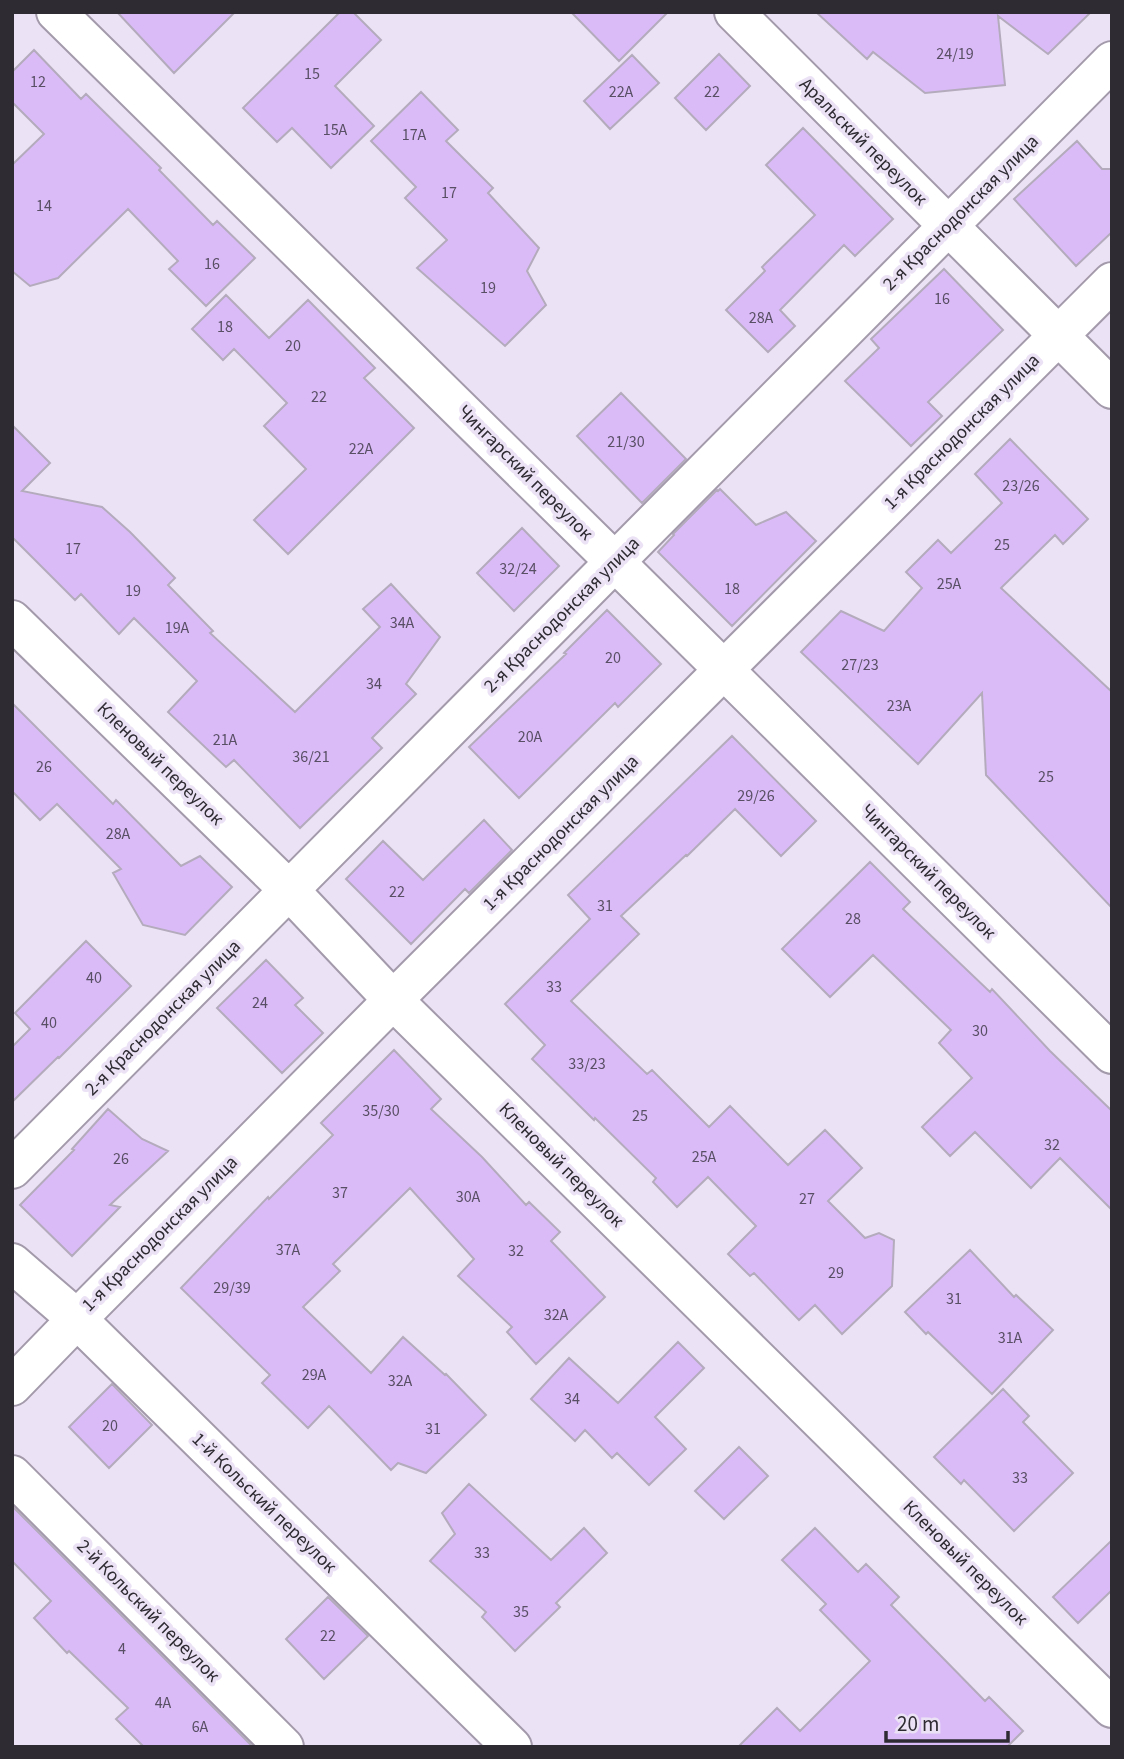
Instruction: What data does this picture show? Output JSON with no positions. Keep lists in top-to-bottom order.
{
  "streets": {
    "street": [
      "Аральский переулок",
      "2-я Краснодонская улица",
      "1-я Краснодонская улица",
      "Чингарский переулок",
      "Кленовый переулок",
      "1-й Кольский переулок",
      "2-й Кольский переулок"
    ]
  },
  "crossings": [
    ["Аральский переулок", "2-я Краснодонская улица"],
    ["Аральский переулок", "1-я Краснодонская улица"],
    ["2-я Краснодонская улица", "Чингарский переулок"],
    ["2-я Краснодонская улица", "Кленовый переулок"],
    ["1-я Краснодонская улица", "Чингарский переулок"],
    ["1-я Краснодонская улица", "Кленовый переулок"],
    ["1-я Краснодонская улица", "1-й Кольский переулок"]
  ],
  "house_numbers": [
    "24/19",
    "15",
    "12",
    "22А",
    "22",
    "15А",
    "17А",
    "17",
    "14",
    "16",
    "19",
    "16",
    "28А",
    "18",
    "20",
    "22",
    "21/30",
    "22А",
    "23/26",
    "25",
    "17",
    "32/24",
    "25А",
    "18",
    "19",
    "34А",
    "19А",
    "20",
    "27/23",
    "34",
    "23А",
    "20А",
    "21А",
    "36/21",
    "26",
    "25",
    "29/26",
    "28А",
    "22",
    "31",
    "28",
    "40",
    "33",
    "24",
    "40",
    "30",
    "33/23",
    "35/30",
    "25",
    "32",
    "25А",
    "26",
    "37",
    "30А",
    "27",
    "37А",
    "32",
    "29",
    "29/39",
    "31",
    "32А",
    "31А",
    "29А",
    "32А",
    "34",
    "20",
    "31",
    "33",
    "33",
    "35",
    "22",
    "4",
    "4А",
    "6А"
  ],
  "scale_bar": "20 m"
}
